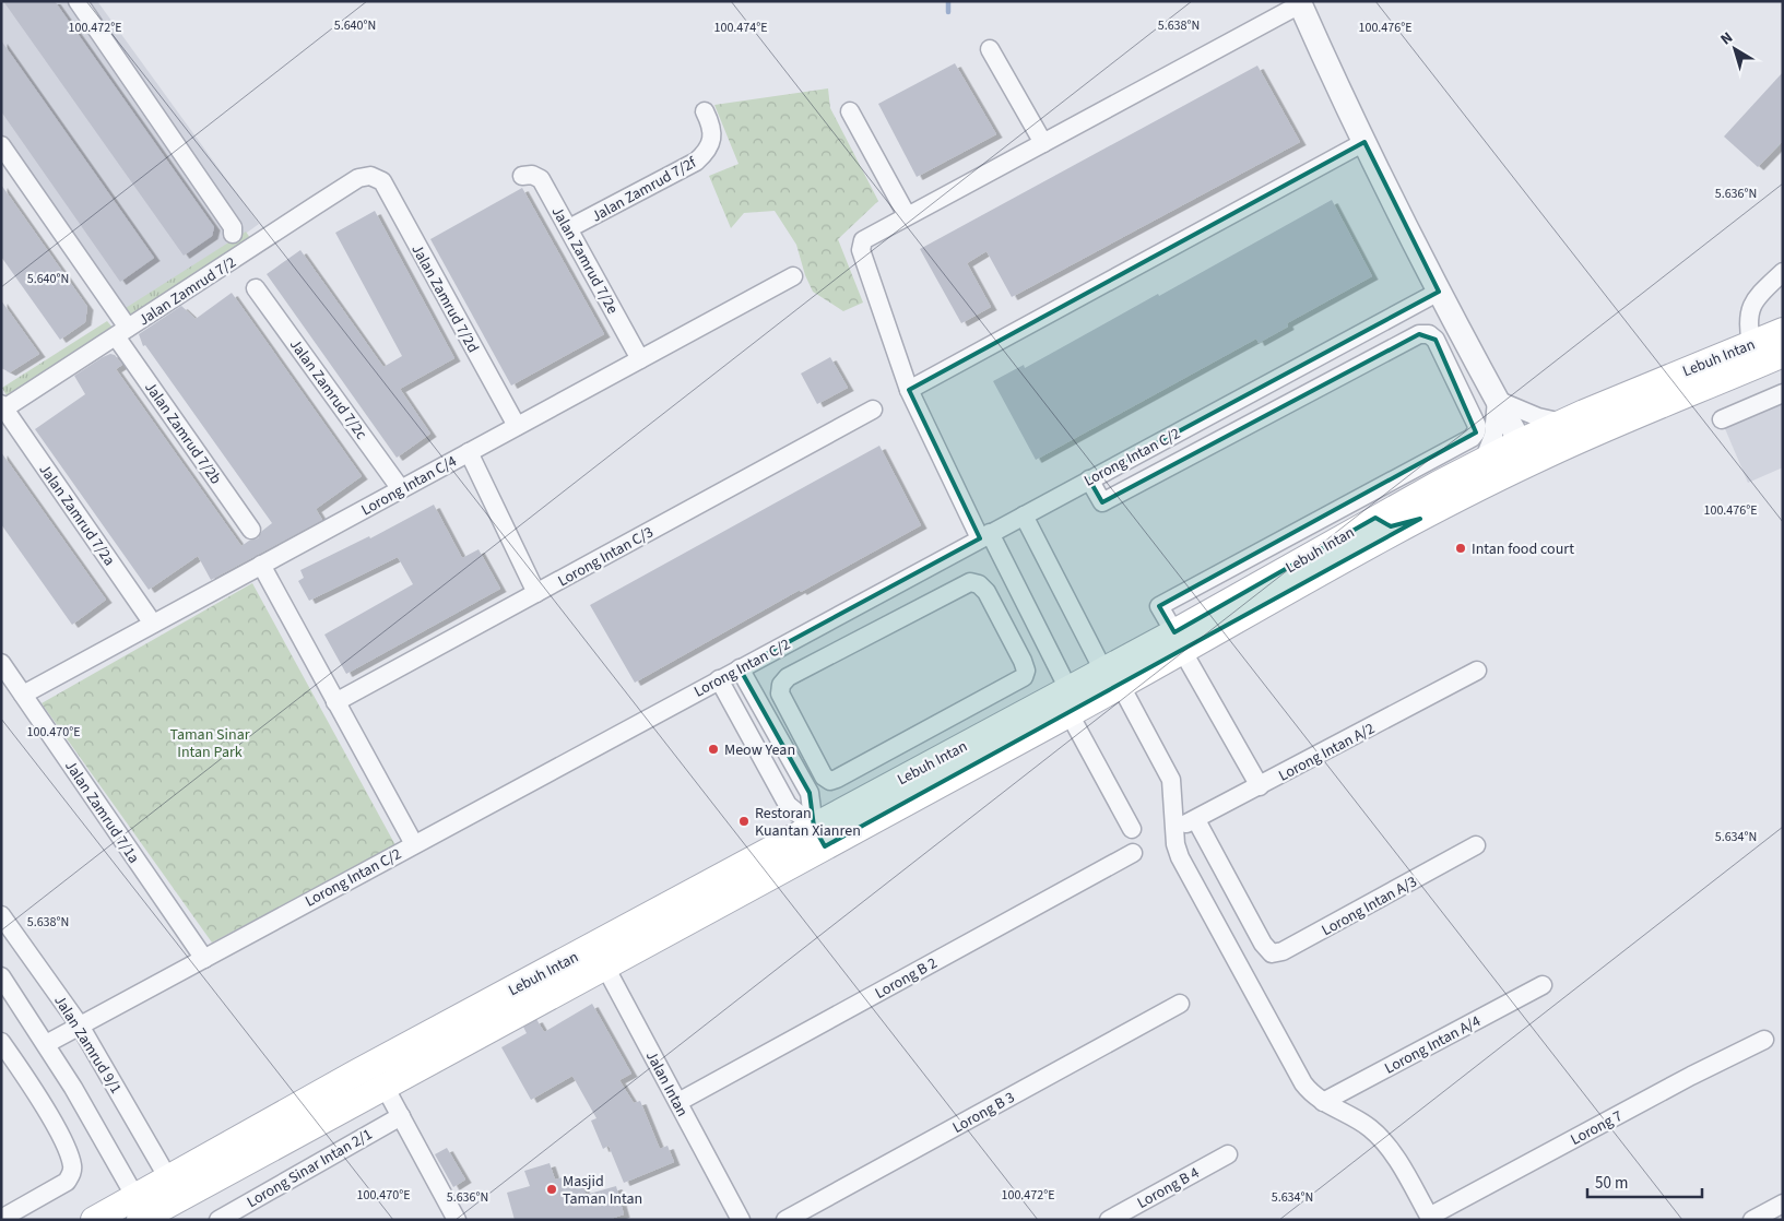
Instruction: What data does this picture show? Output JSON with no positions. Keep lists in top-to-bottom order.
{
  "streets": {
    "main road": ["Lebuh Intan"],
    "street": [
      "Jalan Zamrud 7/2f",
      "Jalan Zamrud 7/2e",
      "Jalan Zamrud 7/2",
      "Jalan Zamrud 7/2d",
      "Jalan Zamrud 7/2c",
      "Jalan Zamrud 7/2b",
      "Lorong Intan C/2",
      "Lorong Intan C/4",
      "Jalan Zamrud 7/2a",
      "Lorong Intan C/3",
      "Lorong Intan A/2",
      "Jalan Zamrud 7/1a",
      "Lorong Intan A/3",
      "Lorong B 2",
      "Jalan Zamrud 9/1",
      "Lorong Intan A/4",
      "Jalan Intan",
      "Lorong B 3",
      "Lorong 7",
      "Lorong Sinar Intan 2/1",
      "Lorong B 4"
    ]
  },
  "crossings": [
    ["Jalan Zamrud 7/2f", "Jalan Zamrud 7/2e"],
    ["Jalan Zamrud 7/2e", "Lorong Intan C/4"],
    ["Jalan Zamrud 7/2", "Jalan Zamrud 7/2d"],
    ["Jalan Zamrud 7/2", "Jalan Zamrud 7/2b"],
    ["Jalan Zamrud 7/2", "Jalan Zamrud 7/2a"],
    ["Jalan Zamrud 7/2d", "Lorong Intan C/4"],
    ["Lebuh Intan", "Jalan Zamrud 9/1"],
    ["Lebuh Intan", "Jalan Intan"],
    ["Jalan Zamrud 7/2c", "Lorong Intan C/4"],
    ["Lorong Intan C/2", "Jalan Zamrud 7/1a"],
    ["Lorong Intan C/2", "Jalan Zamrud 9/1"],
    ["Lorong Intan C/4", "Jalan Zamrud 7/2a"],
    ["Lorong Intan C/4", "Jalan Zamrud 7/1a"],
    ["Lorong Intan A/2", "Lorong Intan A/3"],
    ["Lorong B 2", "Jalan Intan"]
  ],
  "parks": ["Taman Sinar Intan Park"],
  "places": [
    "Intan food court",
    "Meow Yean",
    "Restoran Kuantan Xianren",
    "Masjid Taman Intan"
  ],
  "scale_bar": "50 m",
  "north": "top left",
  "coordinates": [
    "5.638°N",
    "5.640°N",
    "100.472°E",
    "100.474°E",
    "100.476°E",
    "5.636°N",
    "100.470°E",
    "5.634°N"
  ]
}
